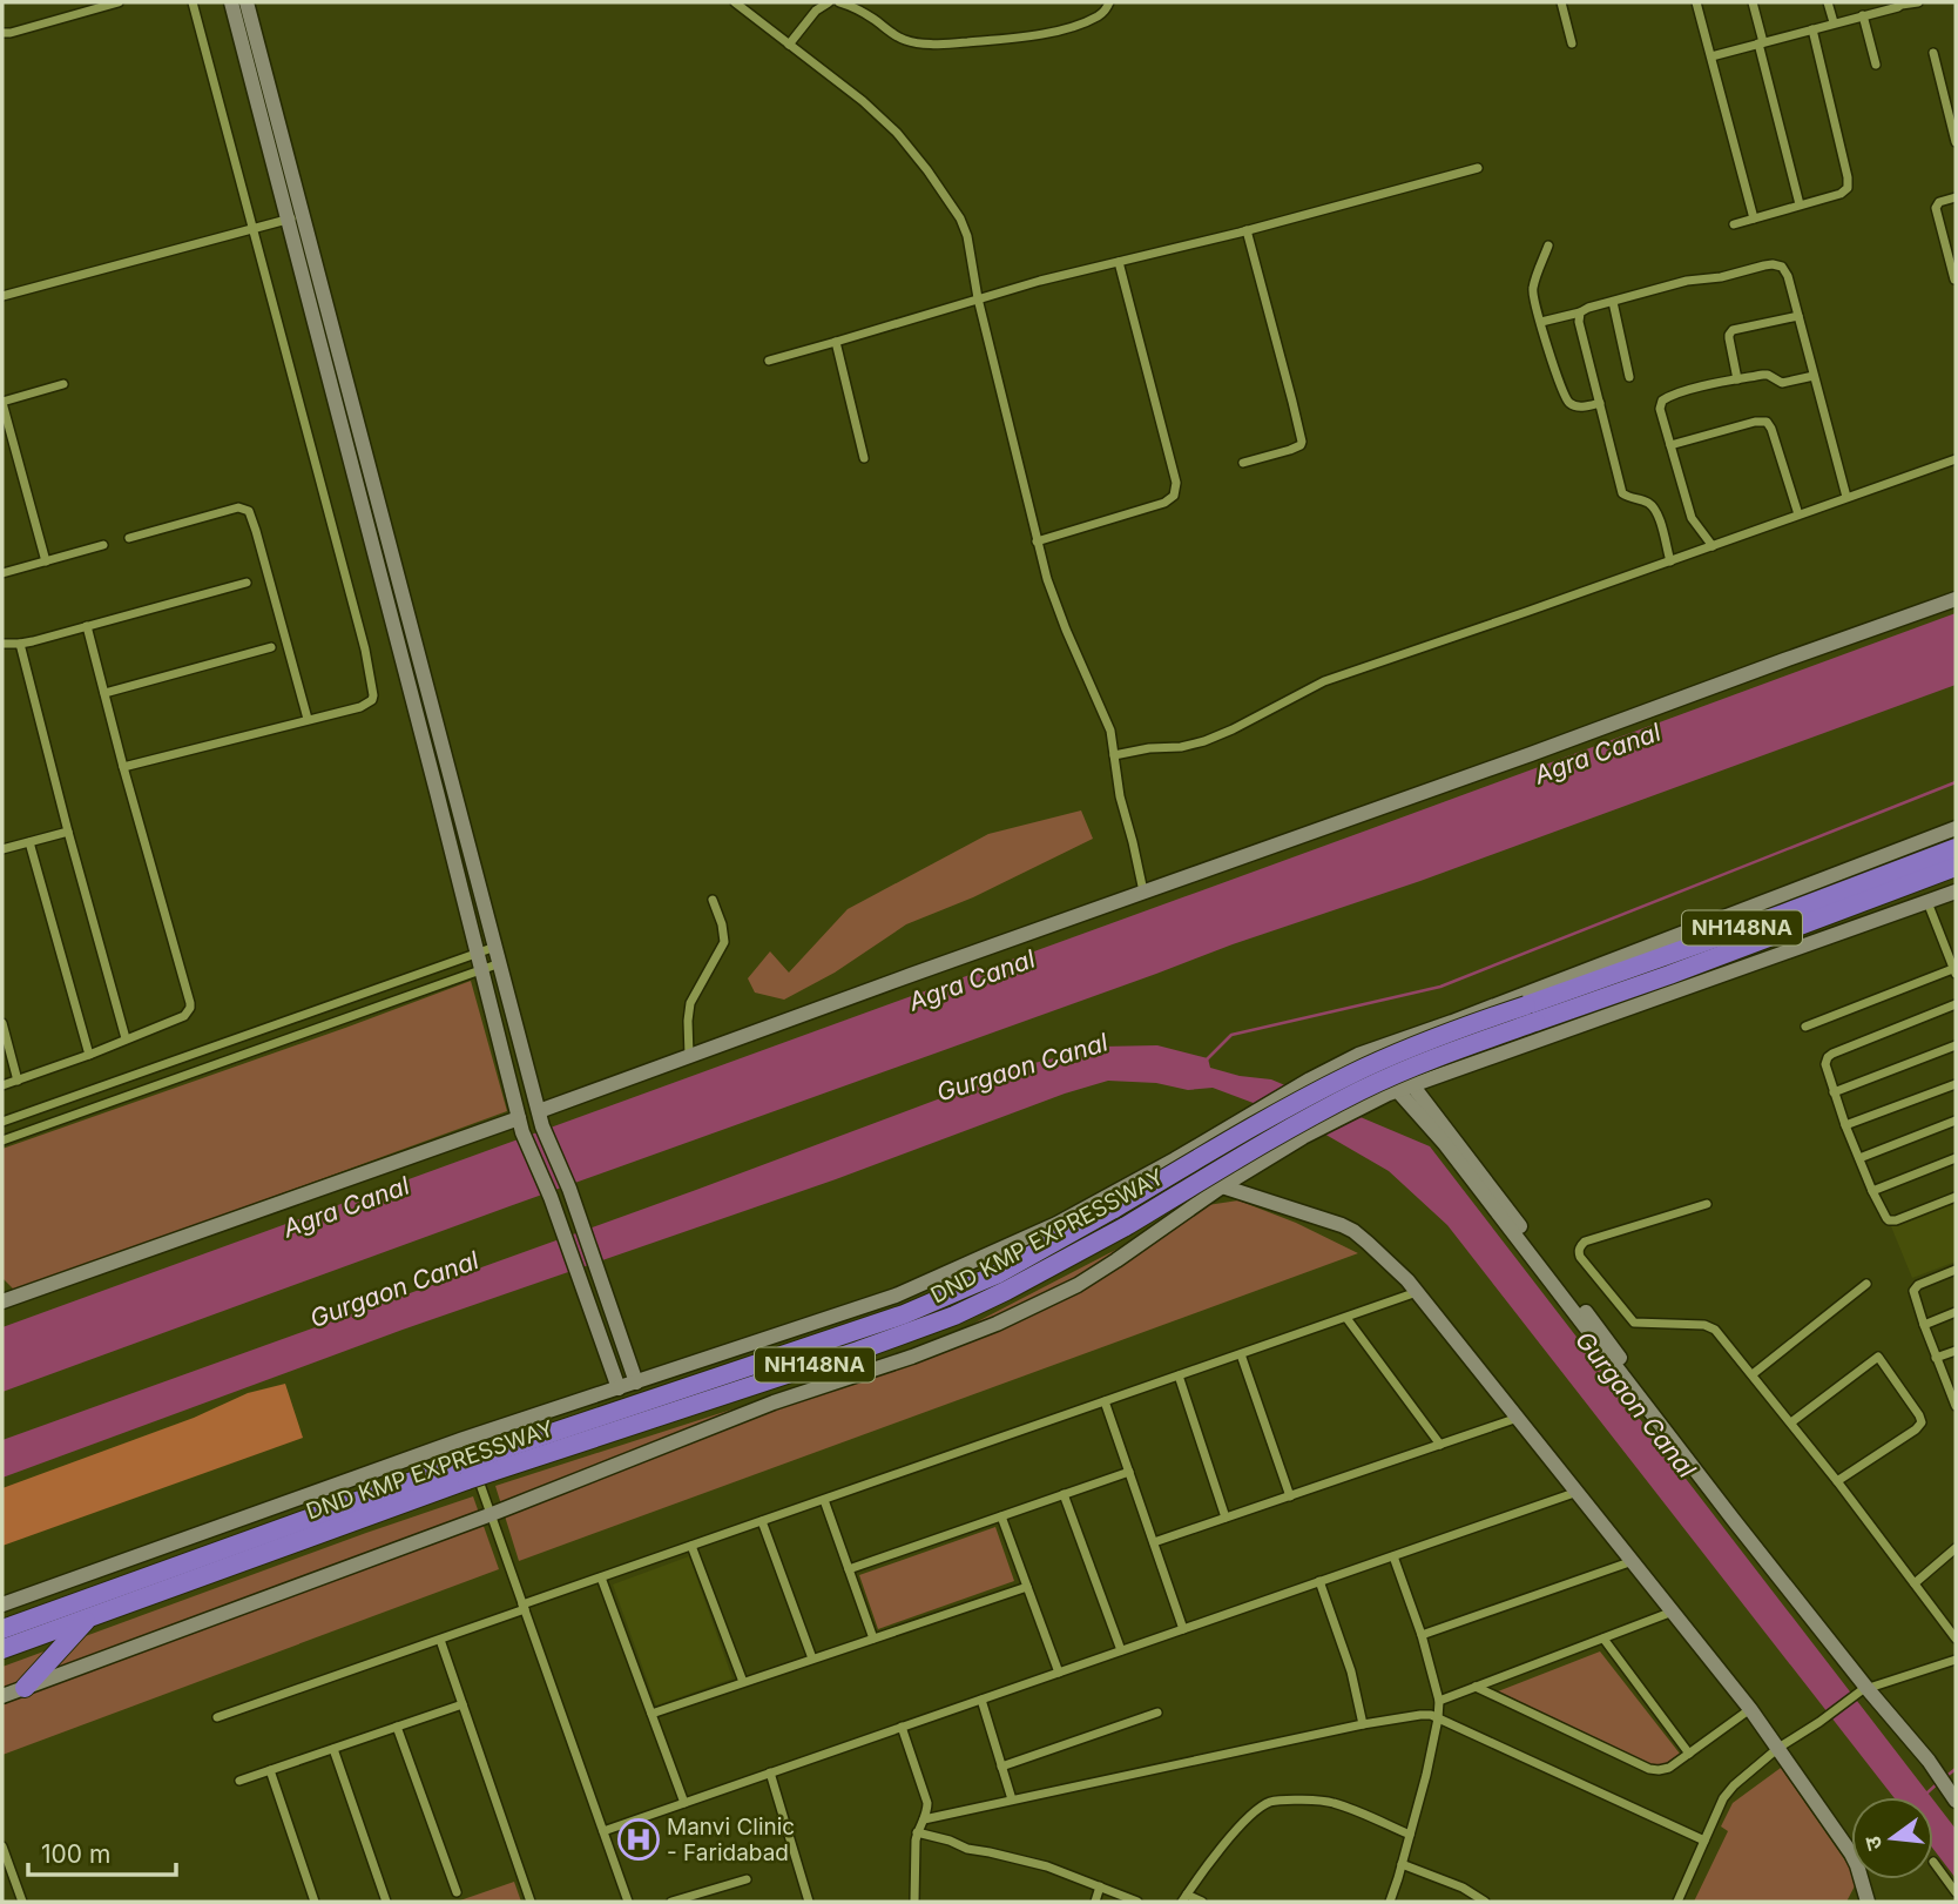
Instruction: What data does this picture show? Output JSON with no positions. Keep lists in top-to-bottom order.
{
  "streets": {
    "highway": ["NH148NA", "DND KMP EXPRESSWAY"]
  },
  "water": ["Agra Canal", "Gurgaon Canal"],
  "places": {
    "hospital": ["Manvi Clinic - Faridabad"]
  },
  "scale_bar": "100 m",
  "north": "left"
}
